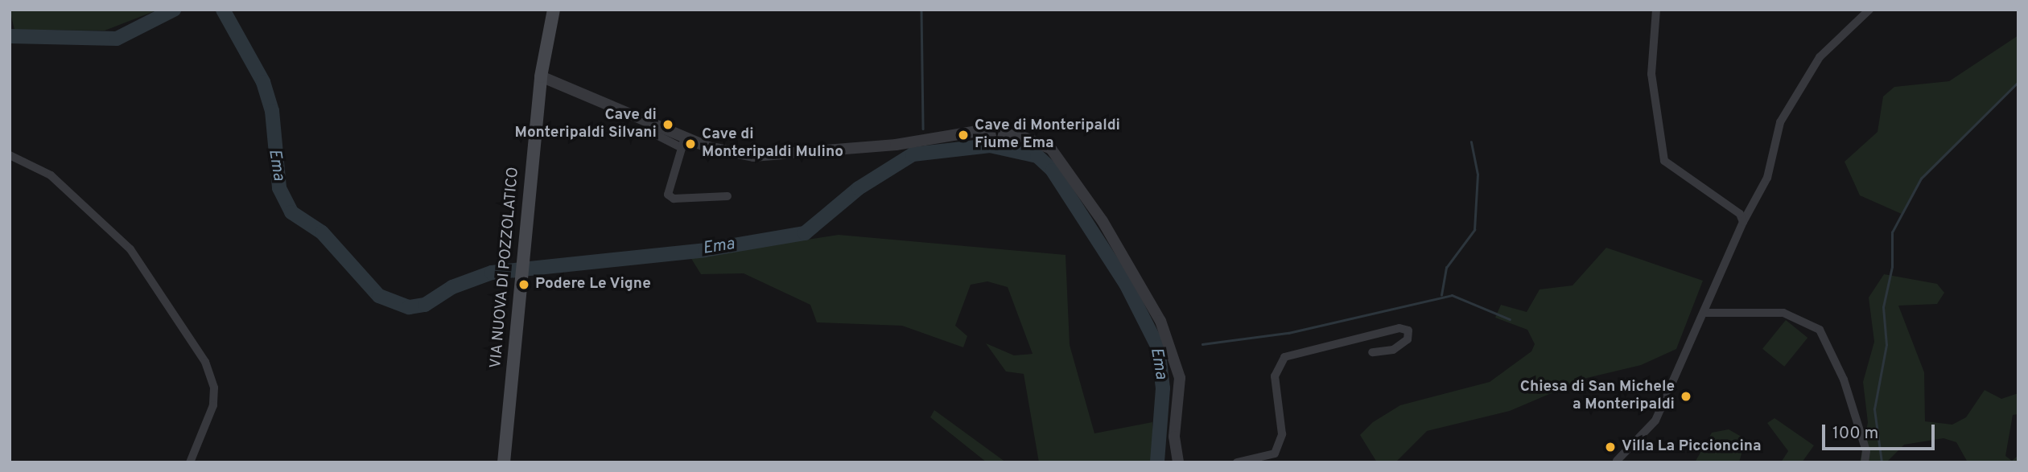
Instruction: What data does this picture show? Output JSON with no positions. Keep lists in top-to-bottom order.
{
  "streets": {
    "main road": ["VIA NUOVA DI POZZOLATICO"]
  },
  "water": ["Ema"],
  "places": [
    "Cave di Monteripaldi Silvani",
    "Cave di Monteripaldi Fiume Ema",
    "Cave di Monteripaldi Mulino",
    "Podere Le Vigne",
    "Chiesa di San Michele a Monteripaldi",
    "Villa La Piccioncina"
  ],
  "scale_bar": "100 m"
}
